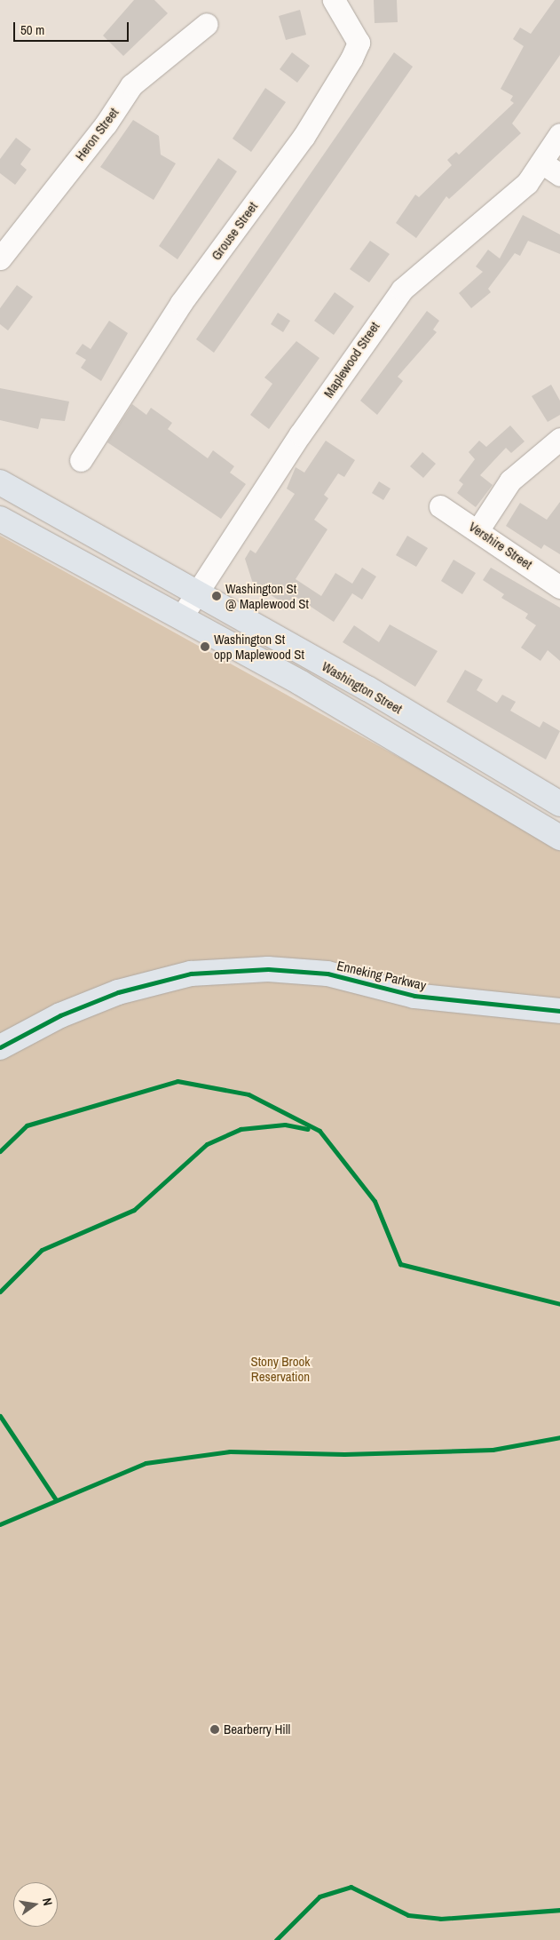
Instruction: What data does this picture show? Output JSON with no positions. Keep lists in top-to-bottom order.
{
  "streets": {
    "main road": ["Washington Street", "Enneking Parkway"],
    "street": [
      "Heron Street",
      "Grouse Street",
      "Maplewood Street",
      "Vershire Street"
    ]
  },
  "crossings": [
    ["Maplewood Street", "Washington Street"]
  ],
  "parks": ["Stony Brook Reservation"],
  "places": ["Washington St @ Maplewood St", "Washington St opp Maplewood St", "Bearberry Hill"],
  "scale_bar": "50 m",
  "north": "right"
}
